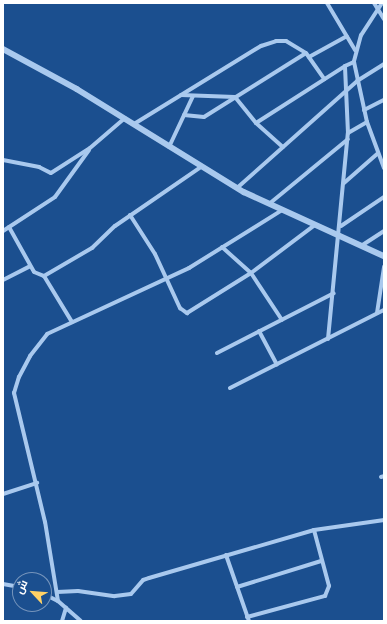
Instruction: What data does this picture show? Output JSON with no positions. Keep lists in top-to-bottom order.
{
  "north": "top left"
}
